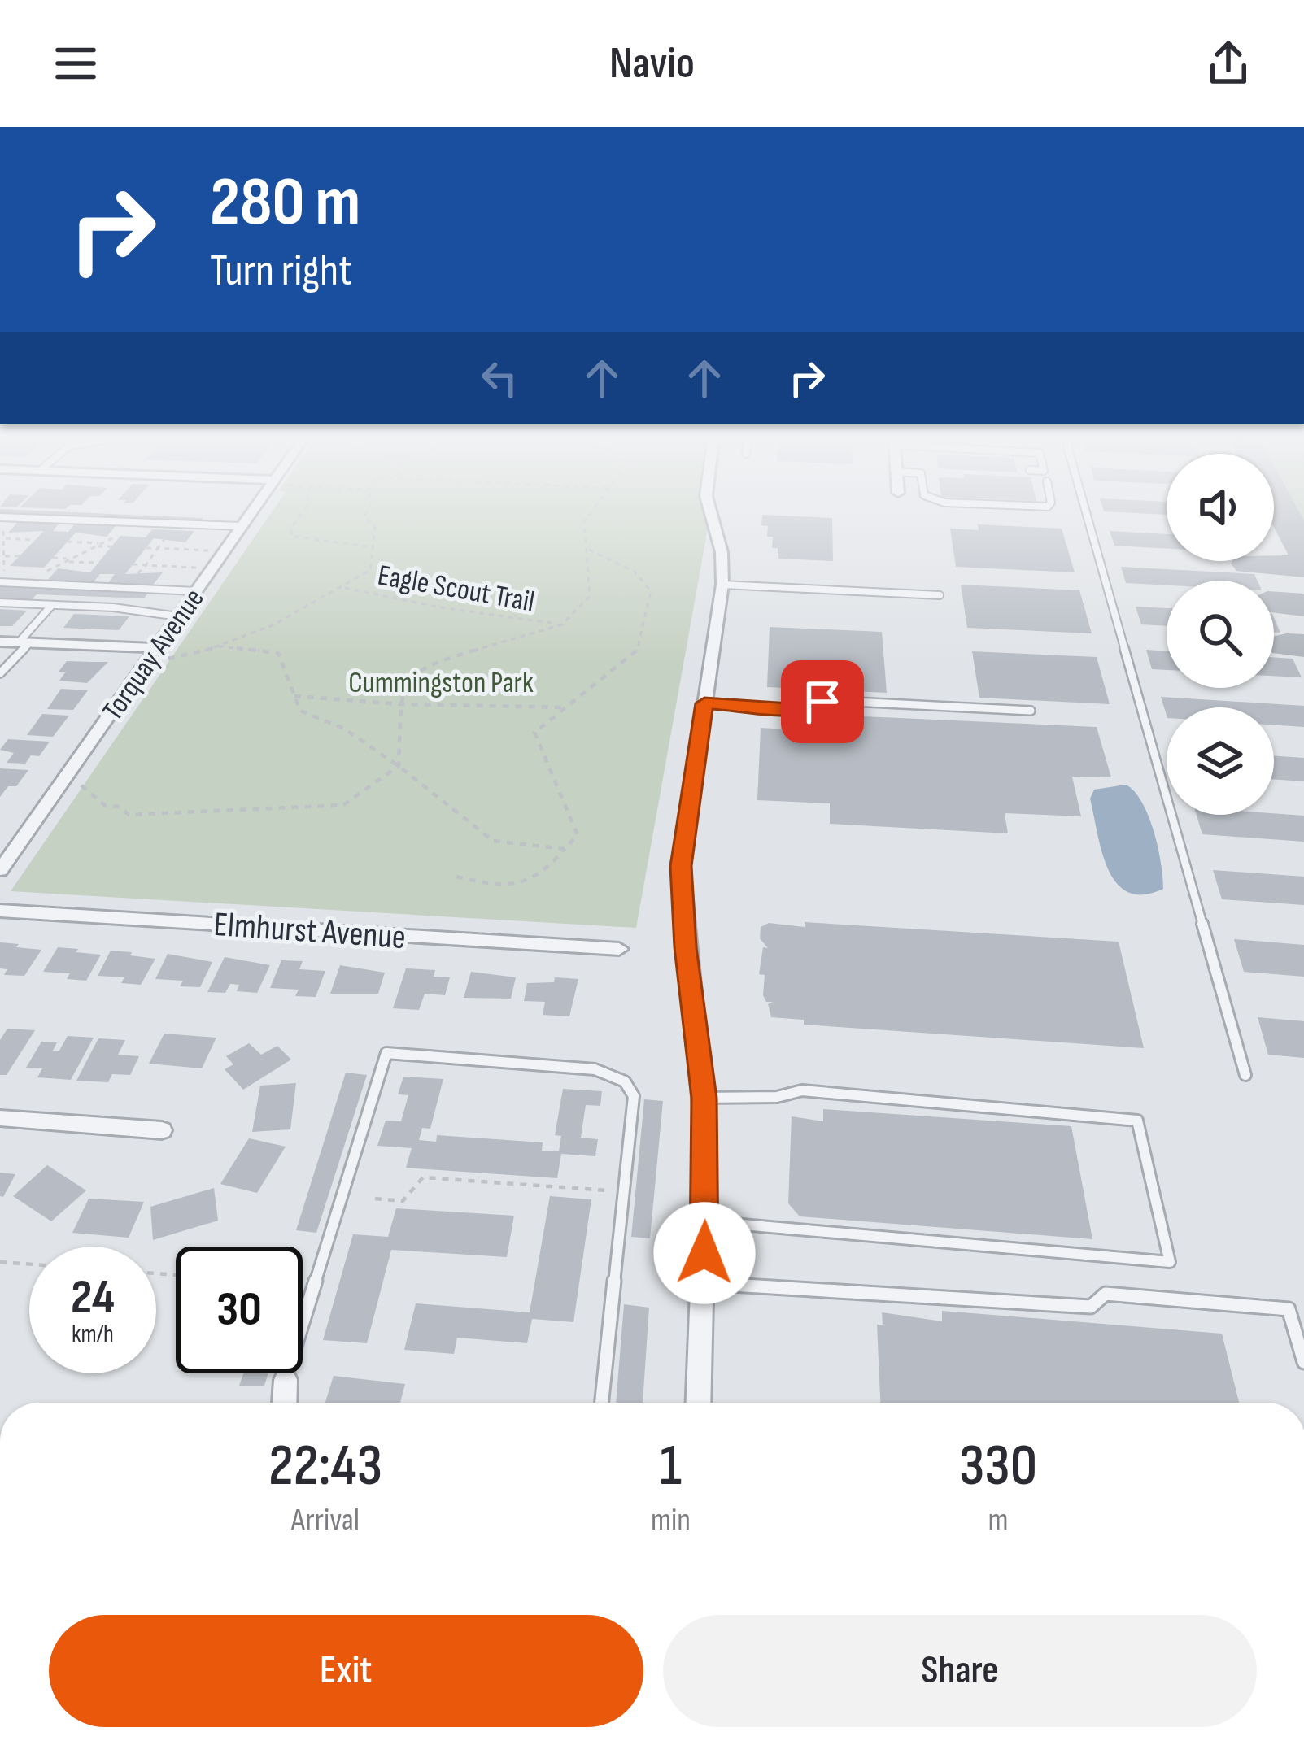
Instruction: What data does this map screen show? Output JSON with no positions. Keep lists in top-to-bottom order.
{
  "streets": {
    "street": ["Torquay Avenue", "Elmhurst Avenue"],
    "path": ["Eagle Scout Trail"]
  },
  "parks": ["Cummingston Park"],
  "page": {
    "header": "Navio",
    "turn": ["280 m", "Turn right"],
    "speed": "24 km/h",
    "limit": "30",
    "eta": [
      "22:43",
      "Arrival",
      "1",
      "min",
      "330",
      "m"
    ],
    "buttons": ["Exit", "Share"]
  }
}
